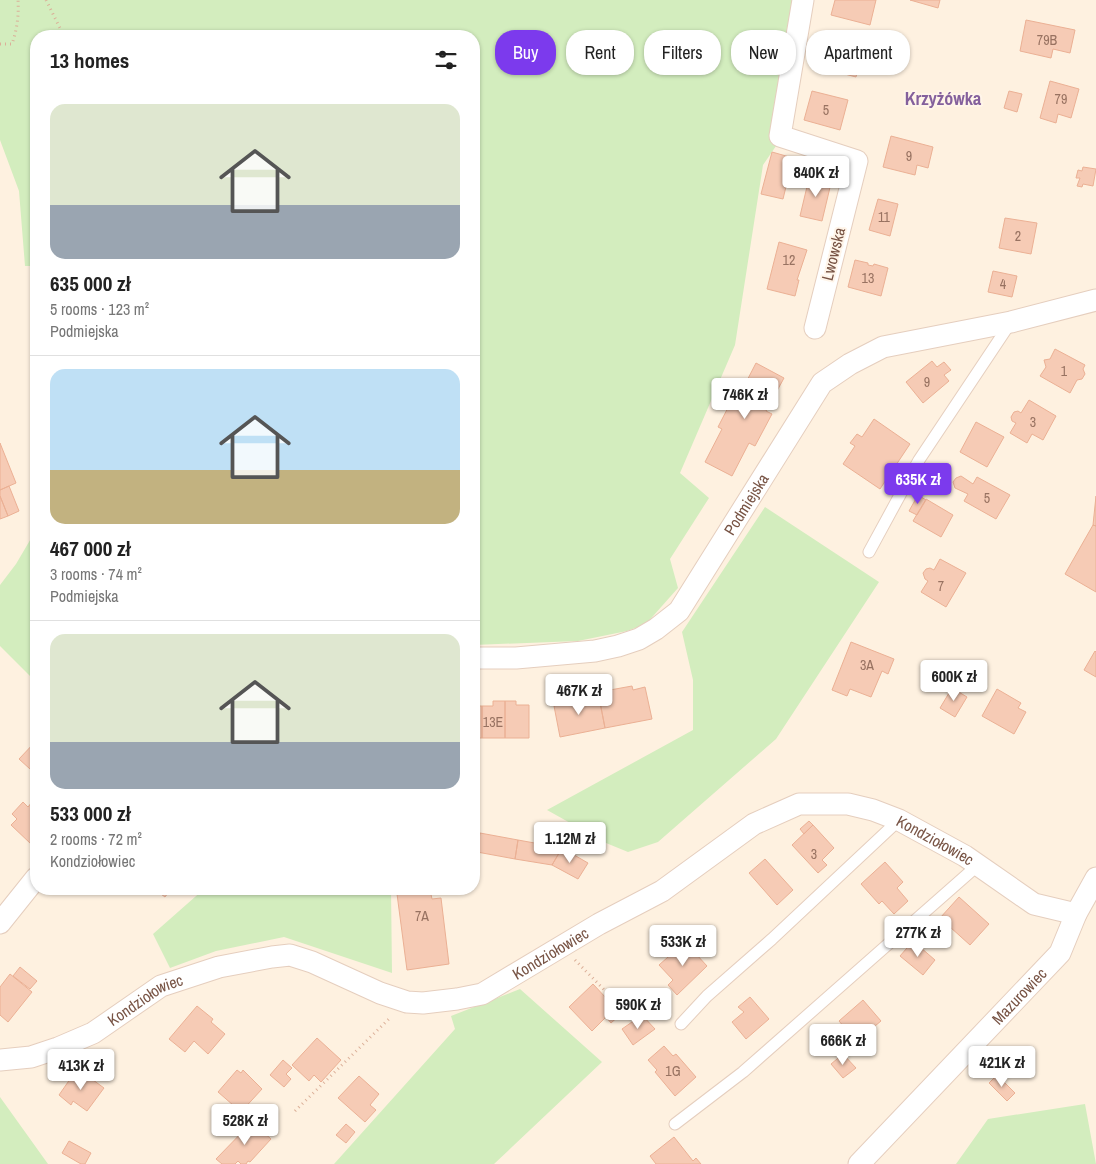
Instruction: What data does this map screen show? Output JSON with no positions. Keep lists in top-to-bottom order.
{
  "streets": {
    "street": [
      "Lwowska",
      "Podmiejska",
      "Kondziołowiec",
      "Mazurowiec"
    ]
  },
  "crossings": [
    ["Kondziołowiec", "Mazurowiec"]
  ],
  "districts": ["Krzyżówka"],
  "house_numbers": [
    "79B",
    "79",
    "5",
    "9",
    "11",
    "2",
    "12",
    "13",
    "4",
    "1",
    "9",
    "3",
    "5",
    "7",
    "3A",
    "13E",
    "3",
    "7A",
    "1G"
  ],
  "page": {
    "chip": [
      "Buy",
      "Rent",
      "Filters",
      "New",
      "Apartment"
    ],
    "heading": "13 homes",
    "list": [
      {
        "name": "635 000 zł",
        "note": "5 rooms · 123 m² · Podmiejska"
      },
      {
        "name": "467 000 zł",
        "note": "3 rooms · 74 m² · Podmiejska"
      },
      {
        "name": "533 000 zł",
        "note": "2 rooms · 72 m² · Kondziołowiec"
      }
    ],
    "price": [
      "840K zł",
      "746K zł",
      "635K zł",
      "600K zł",
      "467K zł",
      "1.12M zł",
      "277K zł",
      "533K zł",
      "590K zł",
      "666K zł",
      "421K zł",
      "413K zł",
      "528K zł"
    ]
  }
}
